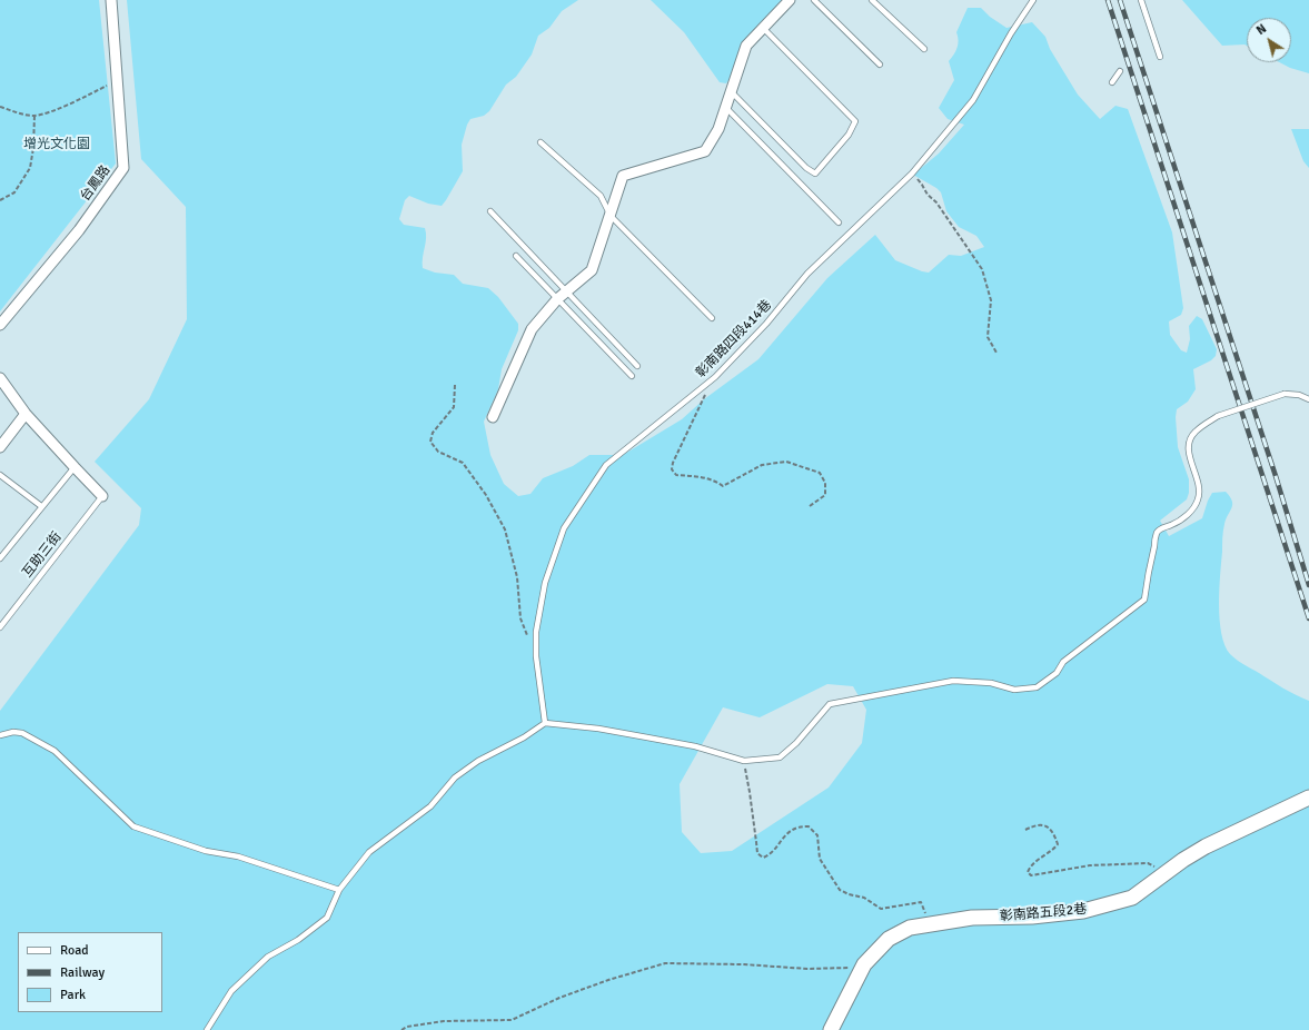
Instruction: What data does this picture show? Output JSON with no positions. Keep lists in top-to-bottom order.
{
  "streets": {
    "street": ["台鳳路", "彰南路五段2巷"],
    "lane": ["彰南路四段414巷", "互助三街"]
  },
  "parks": ["增光文化園"],
  "legend": ["Road", "Railway", "Park"],
  "north": "top left"
}
